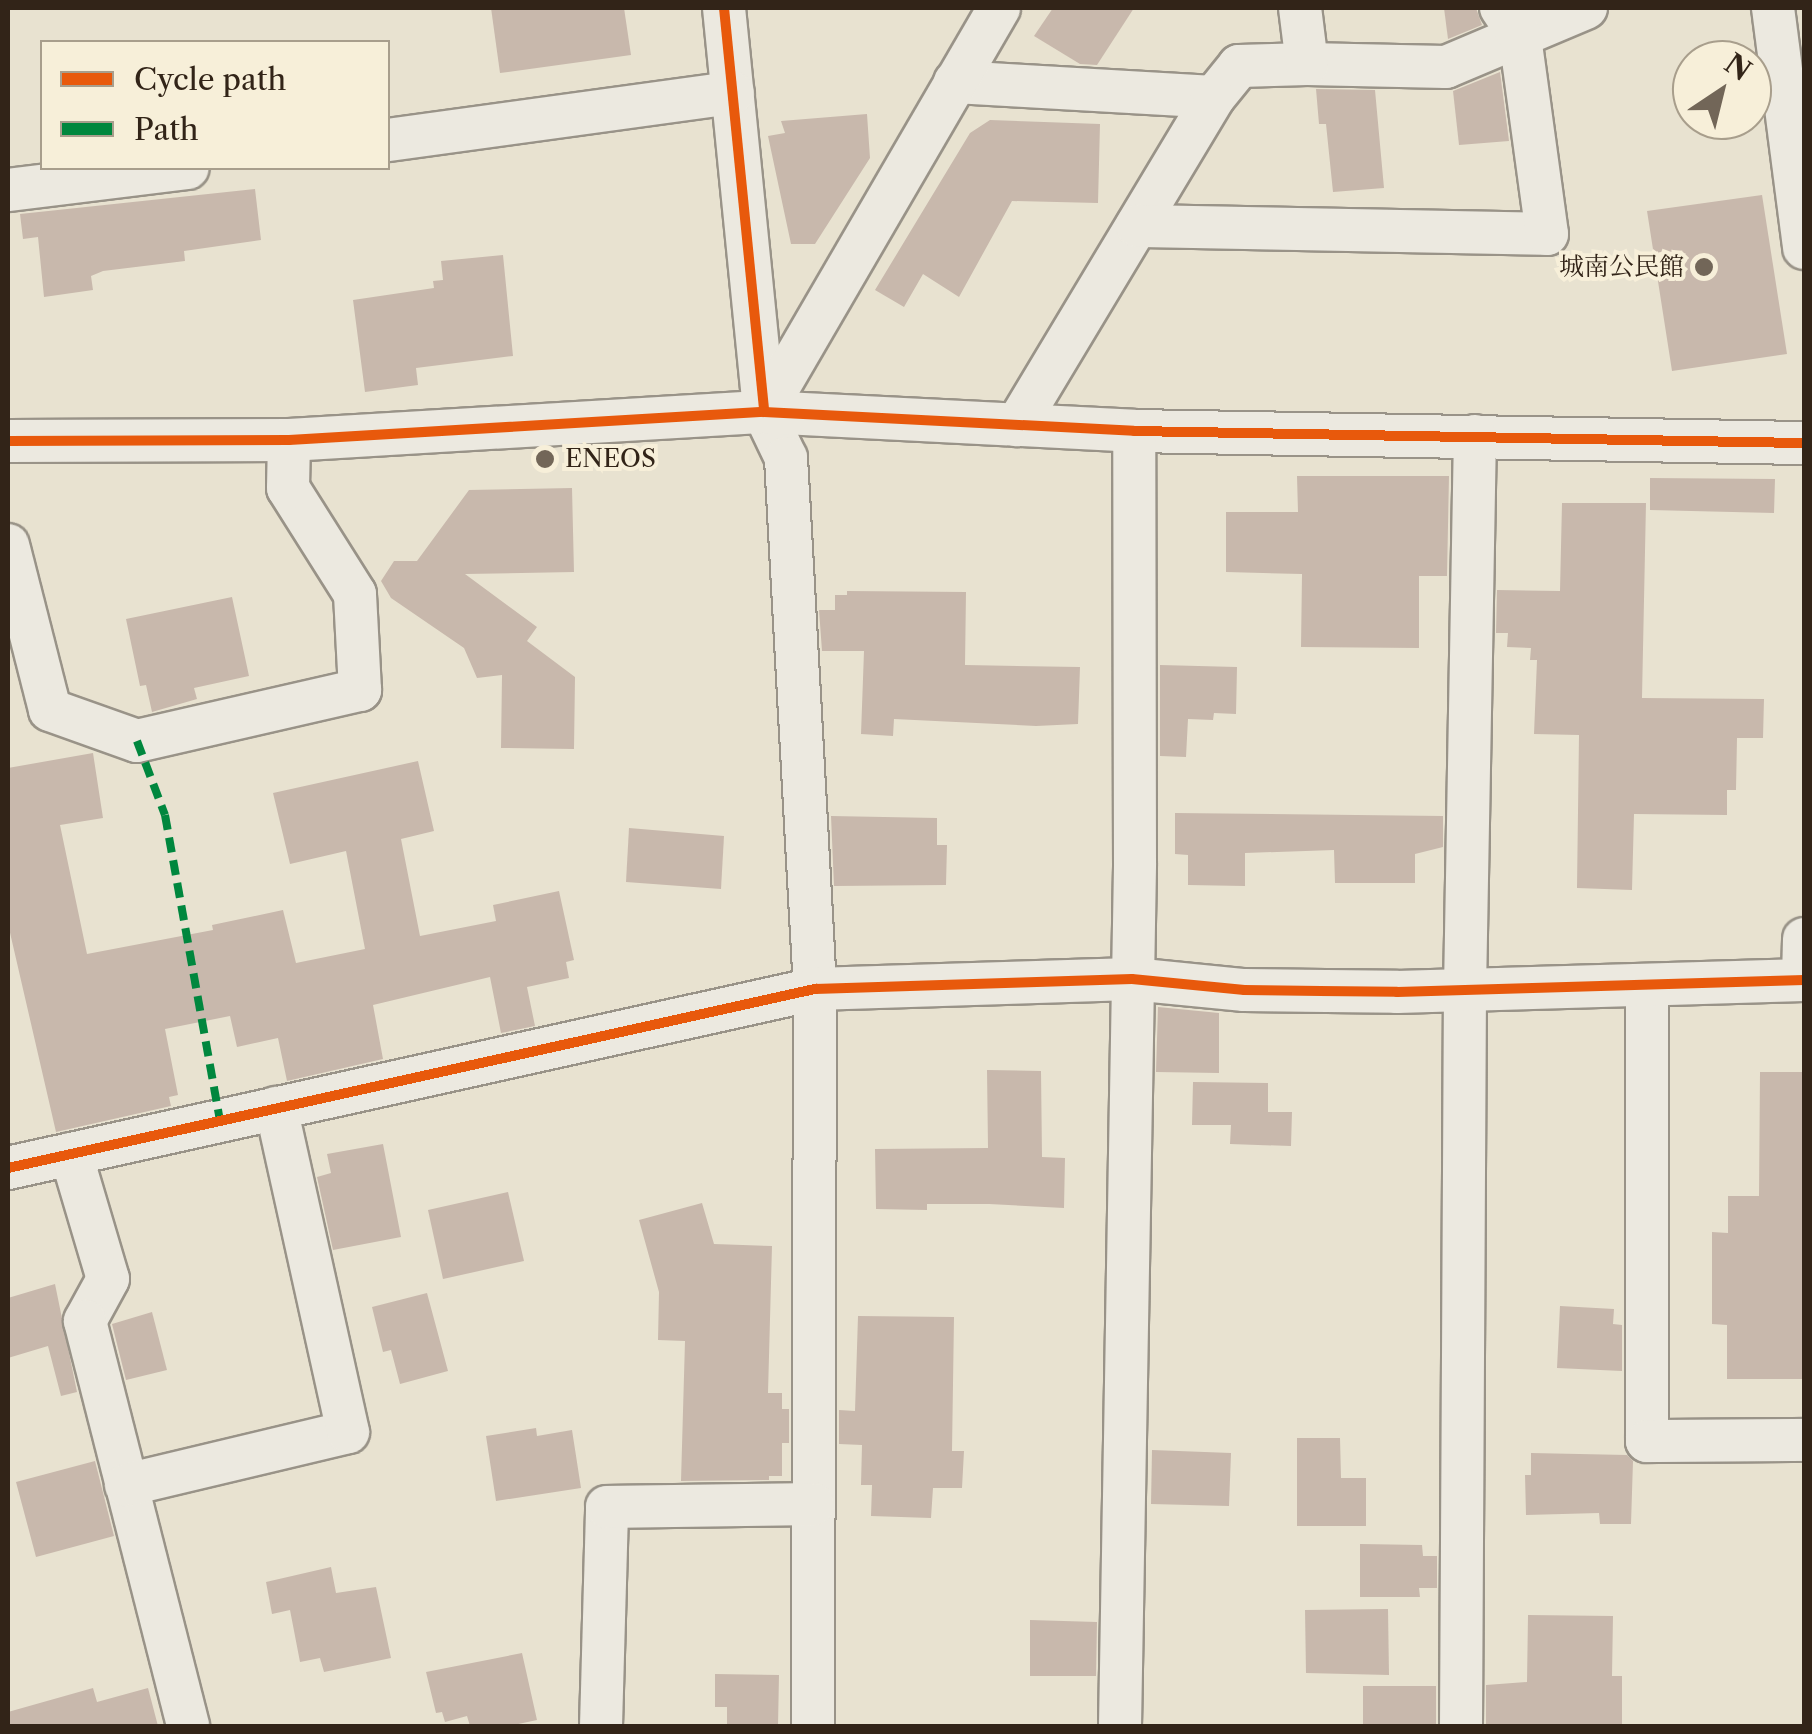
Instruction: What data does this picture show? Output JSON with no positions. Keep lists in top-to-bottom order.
{
  "places": ["城南公民館", "ENEOS"],
  "legend": ["Cycle path", "Path"],
  "north": "top right"
}
